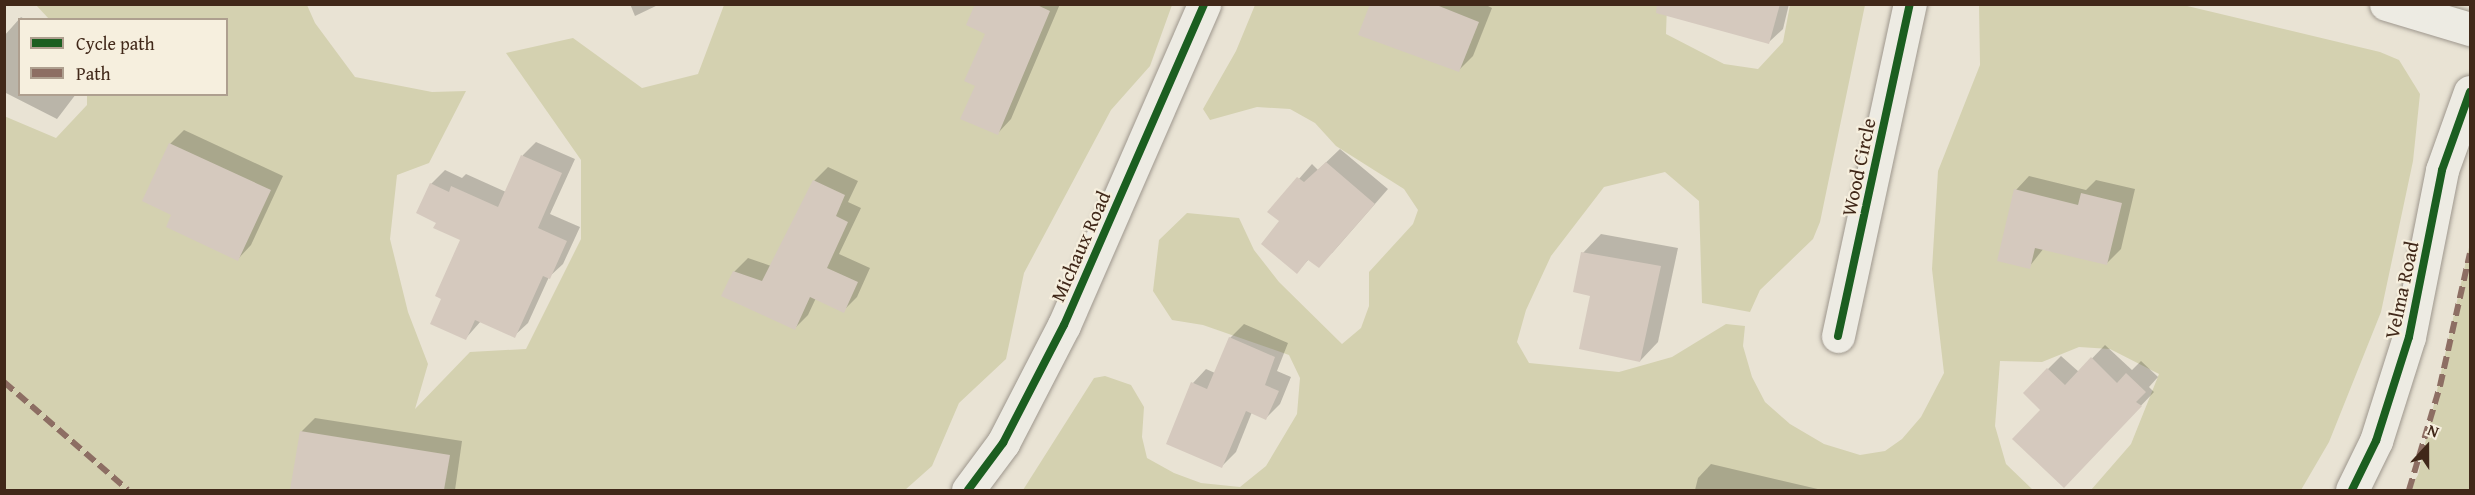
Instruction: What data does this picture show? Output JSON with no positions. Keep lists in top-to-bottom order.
{
  "streets": {
    "street": ["Wood Circle", "Michaux Road", "Velma Road"]
  },
  "legend": ["Cycle path", "Path"],
  "north": "top"
}
